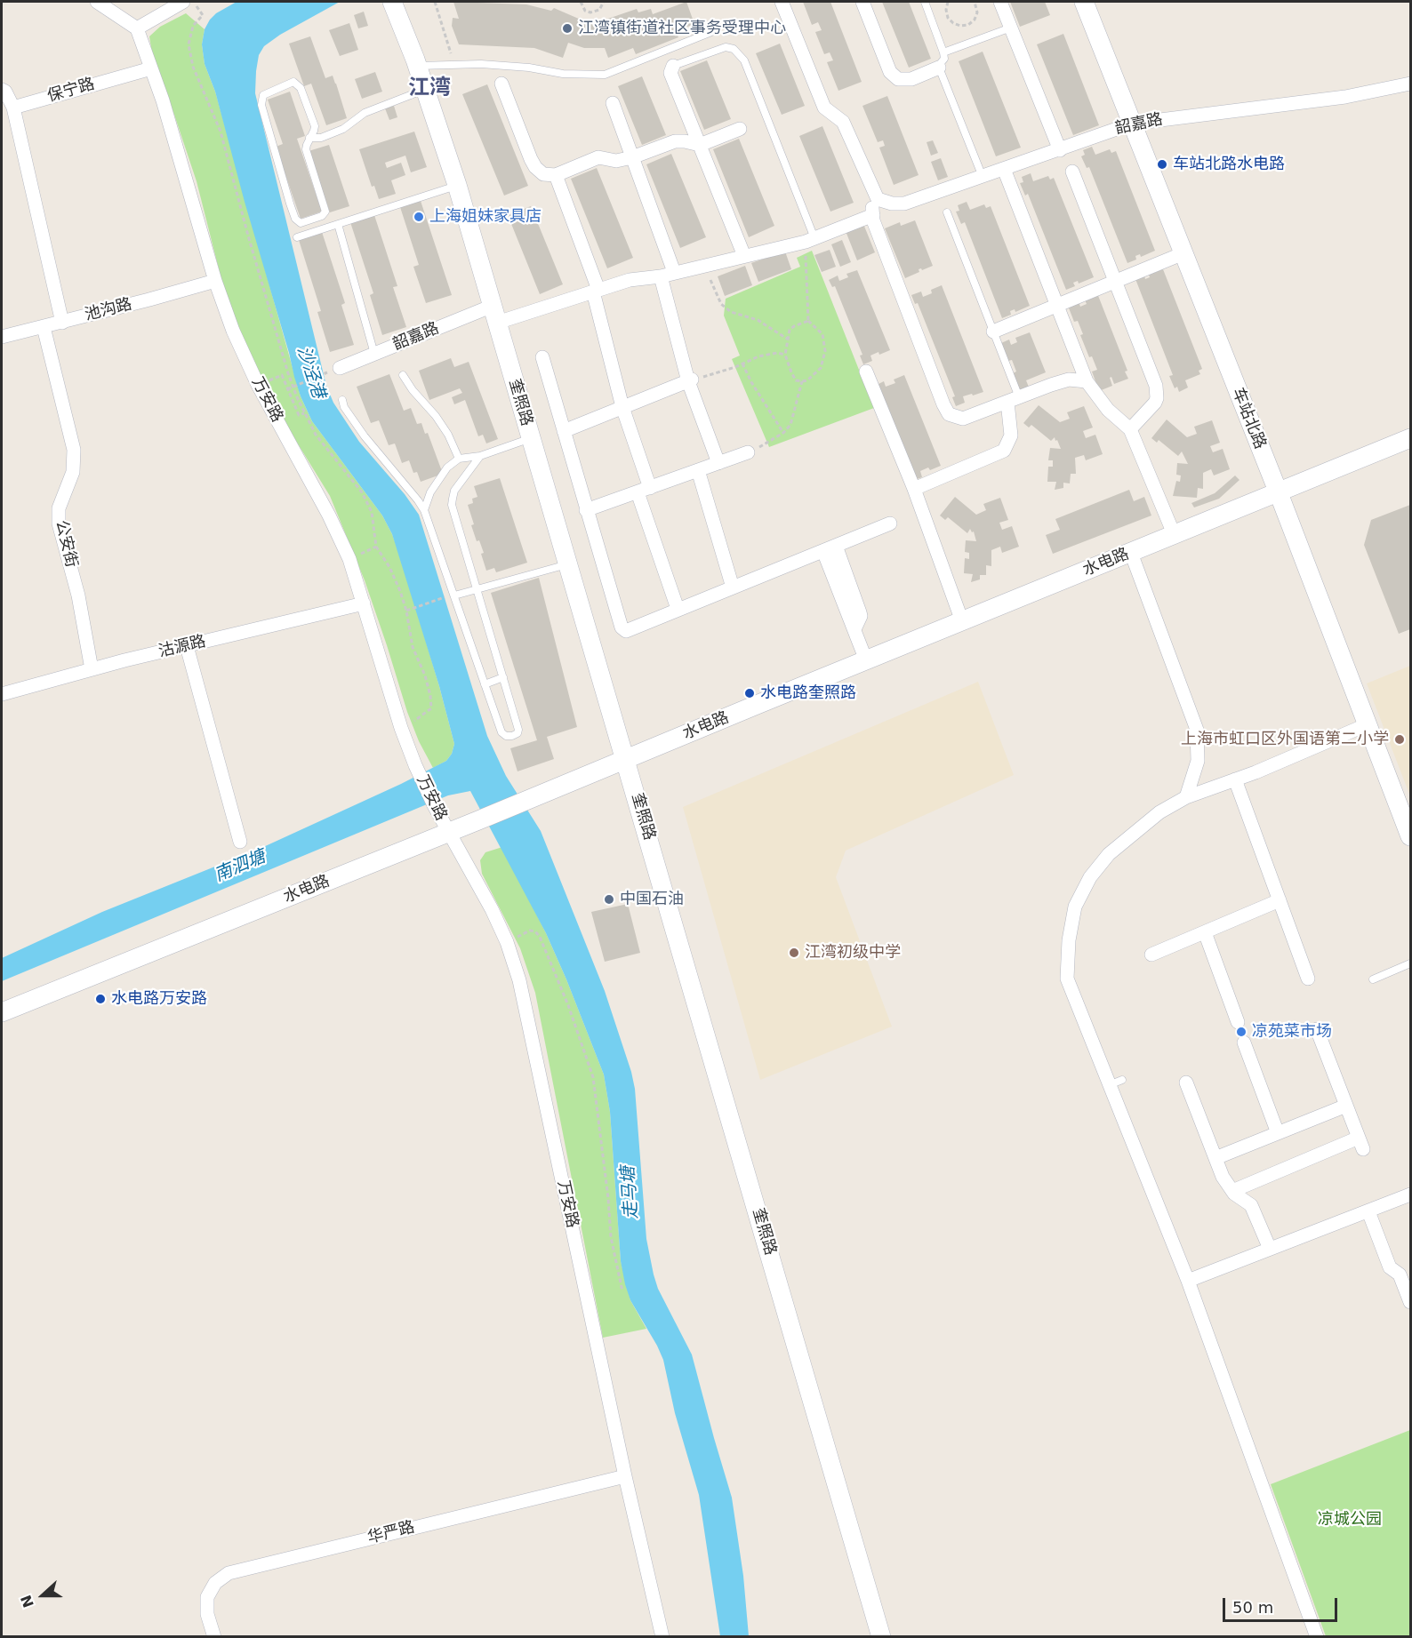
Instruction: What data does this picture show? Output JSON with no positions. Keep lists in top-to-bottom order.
{
  "streets": {
    "main road": ["奎照路", "车站北路", "水电路"],
    "street": [
      "保宁路",
      "韶嘉路",
      "池沟路",
      "万安路",
      "公安街",
      "沽源路",
      "华严路"
    ]
  },
  "crossings": [
    ["保宁路", "万安路"],
    ["韶嘉路", "奎照路"],
    ["韶嘉路", "车站北路"],
    ["池沟路", "万安路"],
    ["池沟路", "公安街"],
    ["万安路", "水电路"],
    ["万安路", "沽源路"],
    ["万安路", "华严路"],
    ["奎照路", "水电路"],
    ["车站北路", "水电路"],
    ["公安街", "沽源路"]
  ],
  "districts": ["江湾"],
  "water": ["沙泾港", "南泗塘", "走马塘"],
  "parks": ["凉城公园"],
  "places": [
    "江湾镇街道社区事务受理中心",
    "车站北路水电路",
    "上海姐妹家具店",
    "水电路奎照路",
    "上海市虹口区外国语第二小学",
    "中国石油",
    "江湾初级中学",
    "水电路万安路",
    "凉苑菜市场"
  ],
  "scale_bar": "50 m",
  "north": "left"
}
